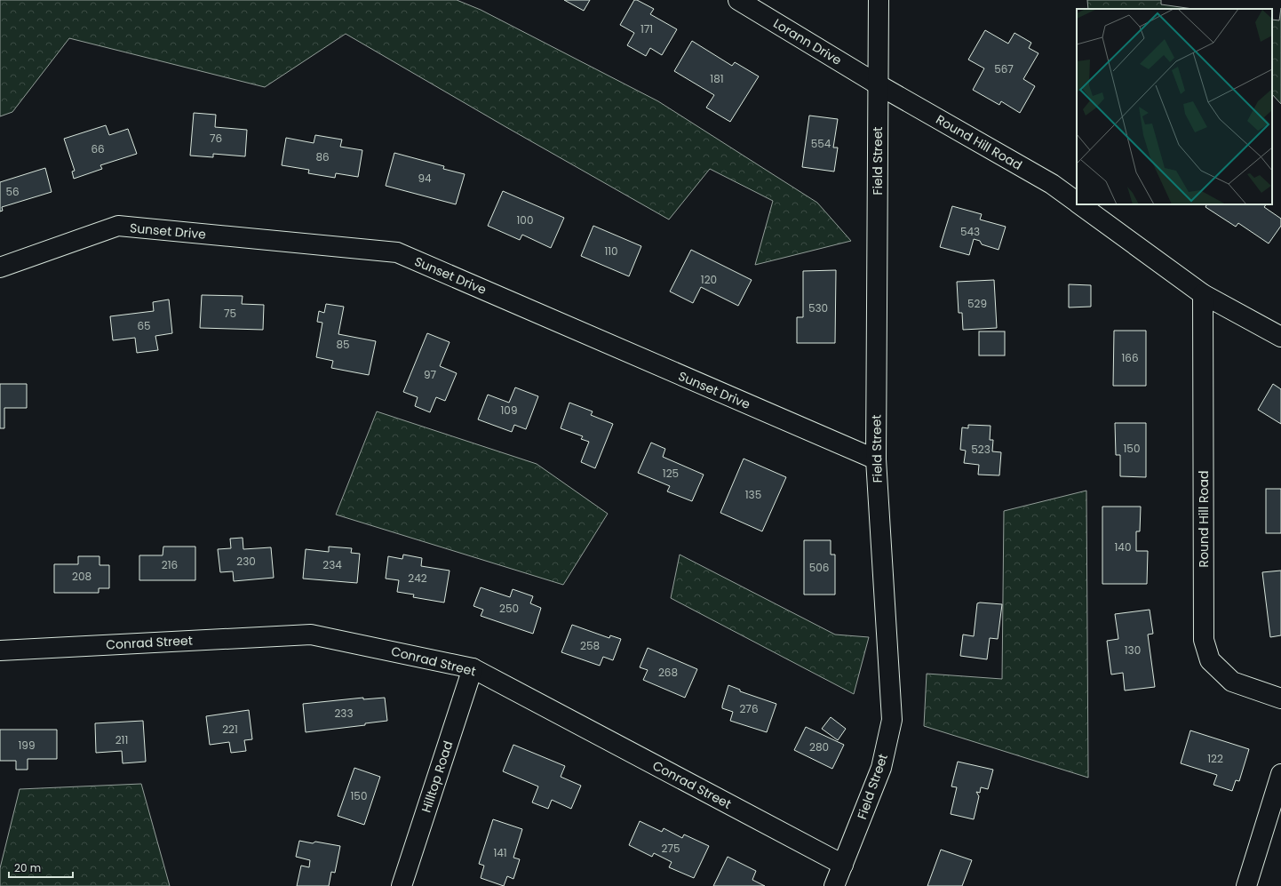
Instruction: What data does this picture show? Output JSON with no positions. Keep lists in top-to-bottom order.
{
  "streets": {
    "street": [
      "Lorann Drive",
      "Round Hill Road",
      "Field Street",
      "Sunset Drive",
      "Conrad Street",
      "Hilltop Road"
    ]
  },
  "crossings": [
    ["Lorann Drive", "Round Hill Road"],
    ["Lorann Drive", "Field Street"],
    ["Round Hill Road", "Field Street"],
    ["Field Street", "Sunset Drive"],
    ["Field Street", "Conrad Street"],
    ["Conrad Street", "Hilltop Road"]
  ],
  "house_numbers": [
    "171",
    "567",
    "181",
    "76",
    "554",
    "66",
    "86",
    "94",
    "56",
    "100",
    "543",
    "110",
    "120",
    "529",
    "530",
    "75",
    "65",
    "85",
    "166",
    "97",
    "109",
    "150",
    "523",
    "125",
    "135",
    "140",
    "230",
    "216",
    "234",
    "506",
    "208",
    "242",
    "250",
    "258",
    "130",
    "268",
    "276",
    "233",
    "221",
    "211",
    "199",
    "280",
    "122",
    "150",
    "275",
    "141"
  ],
  "scale_bar": "20 m"
}
